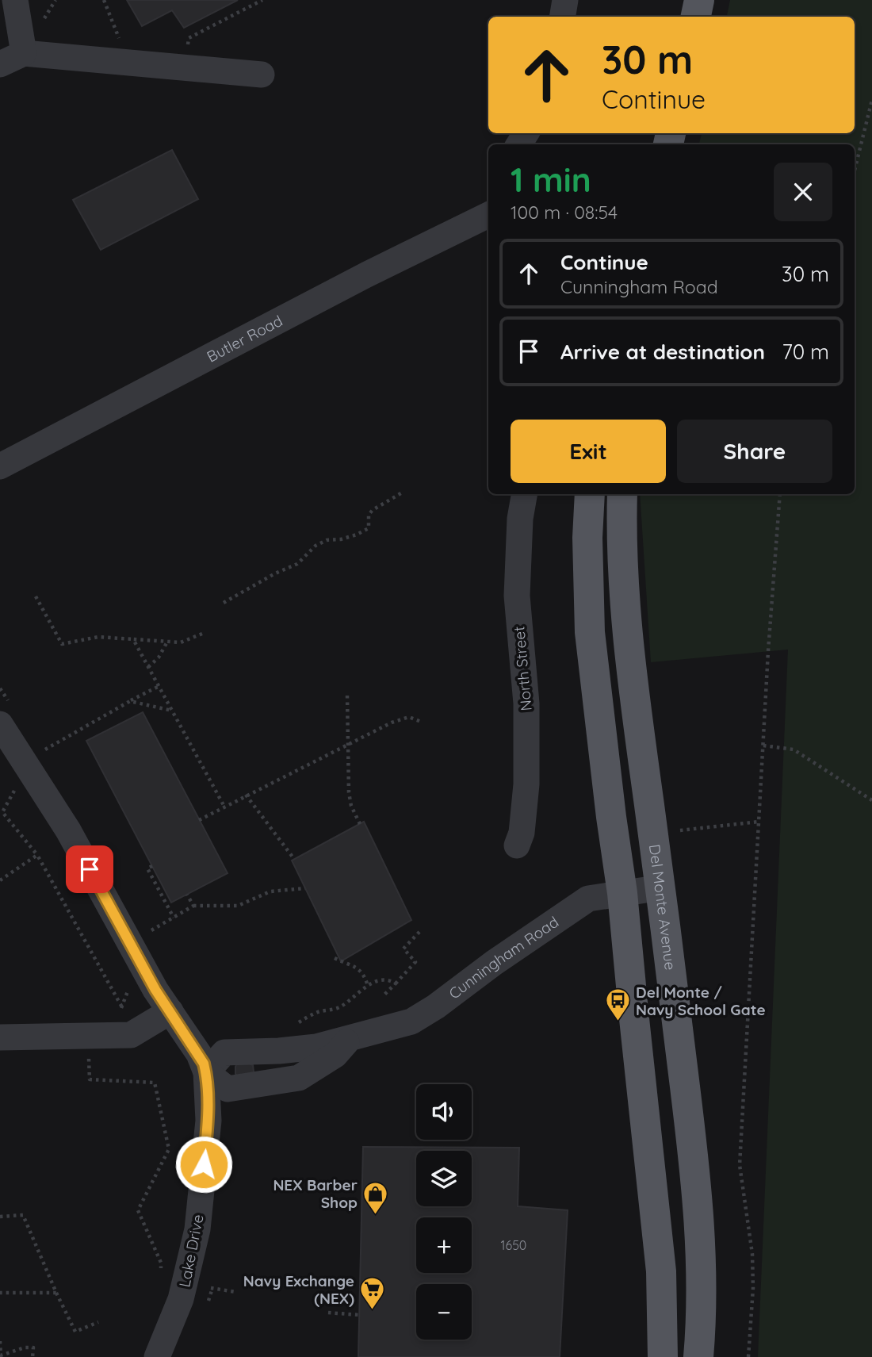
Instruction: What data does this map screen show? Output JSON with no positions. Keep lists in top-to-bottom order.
{
  "streets": {
    "main road": ["Del Monte Avenue"],
    "street": [
      "Butler Road",
      "North Street",
      "Cunningham Road",
      "Lake Drive"
    ]
  },
  "crossings": [
    ["Del Monte Avenue", "Cunningham Road"],
    ["Cunningham Road", "Lake Drive"]
  ],
  "places": {
    "bus stop": ["Del Monte / Navy School Gate"],
    "shop": ["NEX Barber Shop"],
    "supermarket": ["Navy Exchange (NEX)"]
  },
  "house_numbers": ["1650"],
  "page": {
    "turn": ["30 m", "Continue"],
    "heading": ["1 min", "100 m · 08:54"],
    "list": [
      {
        "name": "Continue",
        "note": "Cunningham Road",
        "value": "30 m"
      },
      {
        "name": "Arrive at destination",
        "value": "70 m"
      }
    ],
    "buttons": ["Exit", "Share"],
    "map_buttons": ["+", "−"]
  }
}
